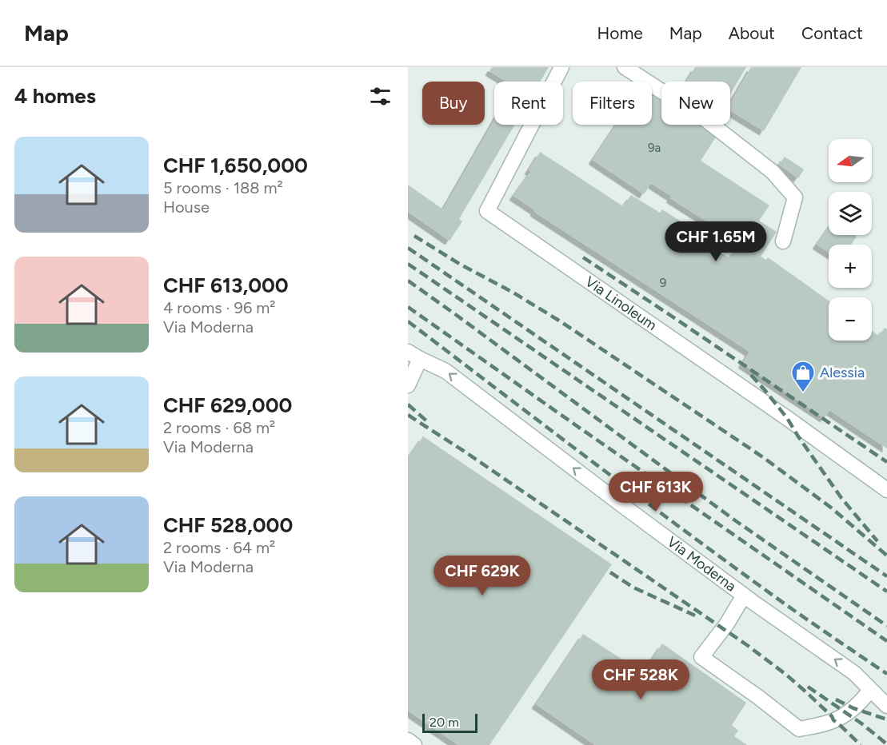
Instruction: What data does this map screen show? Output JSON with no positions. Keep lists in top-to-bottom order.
{
  "streets": {
    "street": ["Via Linoleum", "Via Moderna"]
  },
  "one_way": ["Via Moderna"],
  "places": {
    "shop": ["Alessia"]
  },
  "house_numbers": ["9a", "9"],
  "scale_bar": "20 m",
  "north": "left",
  "page": {
    "header": "Map",
    "nav": [
      "Home",
      "Map",
      "About",
      "Contact"
    ],
    "heading": "4 homes",
    "chip": [
      "Buy",
      "Rent",
      "Filters",
      "New"
    ],
    "list": [
      {
        "name": "CHF 1,650,000",
        "note": "5 rooms · 188 m² · House"
      },
      {
        "name": "CHF 613,000",
        "note": "4 rooms · 96 m² · Via Moderna"
      },
      {
        "name": "CHF 629,000",
        "note": "2 rooms · 68 m² · Via Moderna"
      },
      {
        "name": "CHF 528,000",
        "note": "2 rooms · 64 m² · Via Moderna"
      }
    ],
    "map_buttons": ["+", "−"],
    "price": [
      "CHF 1.65M",
      "CHF 613K",
      "CHF 629K",
      "CHF 528K"
    ],
    "scale": "20 m"
  }
}
